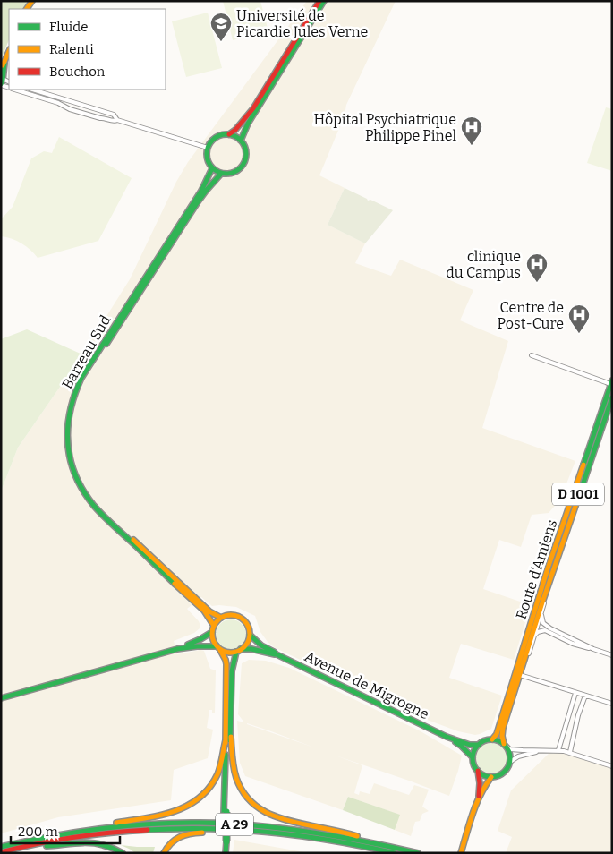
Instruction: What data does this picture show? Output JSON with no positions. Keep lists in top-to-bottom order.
{
  "streets": {
    "main road": [
      "Barreau Sud",
      "D 1001",
      "Route d'Amiens",
      "Avenue de Migrogne",
      "A 29"
    ]
  },
  "crossings": [
    ["Barreau Sud", "Avenue de Migrogne"],
    ["Route d'Amiens", "Avenue de Migrogne"]
  ],
  "places": {
    "school or university": ["Université de Picardie Jules Verne"],
    "hospital": ["Hôpital Psychiatrique Philippe Pinel", "clinique du Campus", "Centre de Post-Cure"]
  },
  "legend": ["Fluide", "Ralenti", "Bouchon"],
  "scale_bar": "200 m"
}
